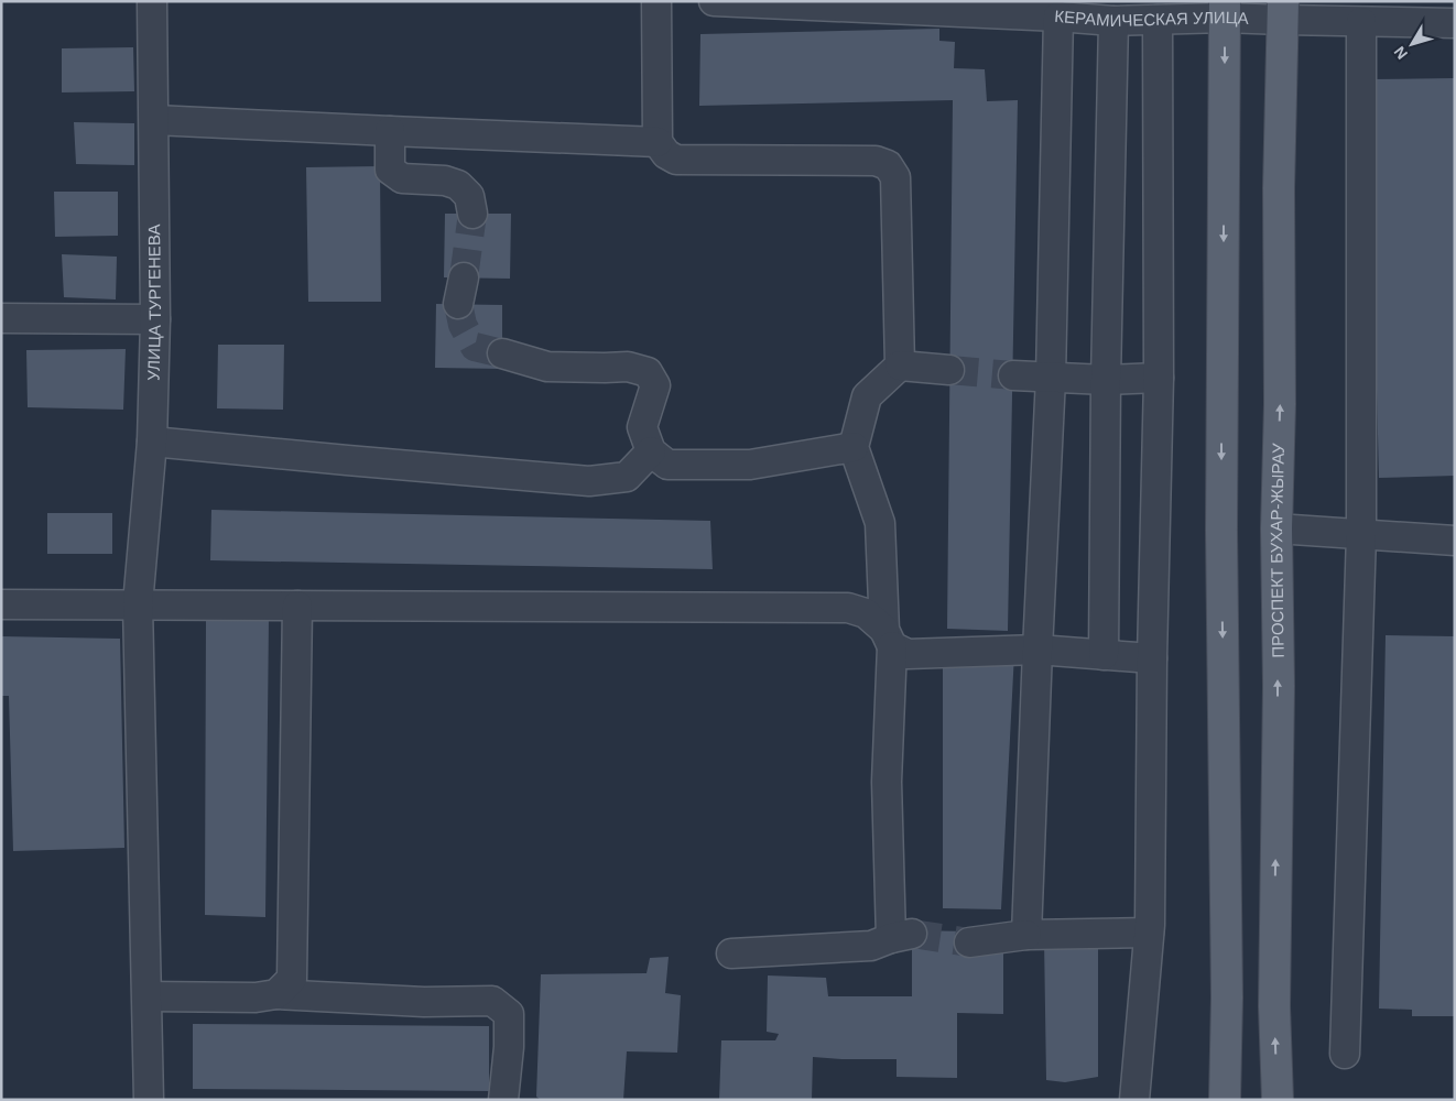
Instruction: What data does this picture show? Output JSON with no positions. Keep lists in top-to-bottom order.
{
  "streets": {
    "main road": ["ПРОСПЕКТ БУХАР-ЖЫРАУ"],
    "street": ["КЕРАМИЧЕСКАЯ УЛИЦА", "УЛИЦА ТУРГЕНЕВА"]
  },
  "crossings": [
    ["КЕРАМИЧЕСКАЯ УЛИЦА", "ПРОСПЕКТ БУХАР-ЖЫРАУ"]
  ],
  "north": "bottom left"
}
